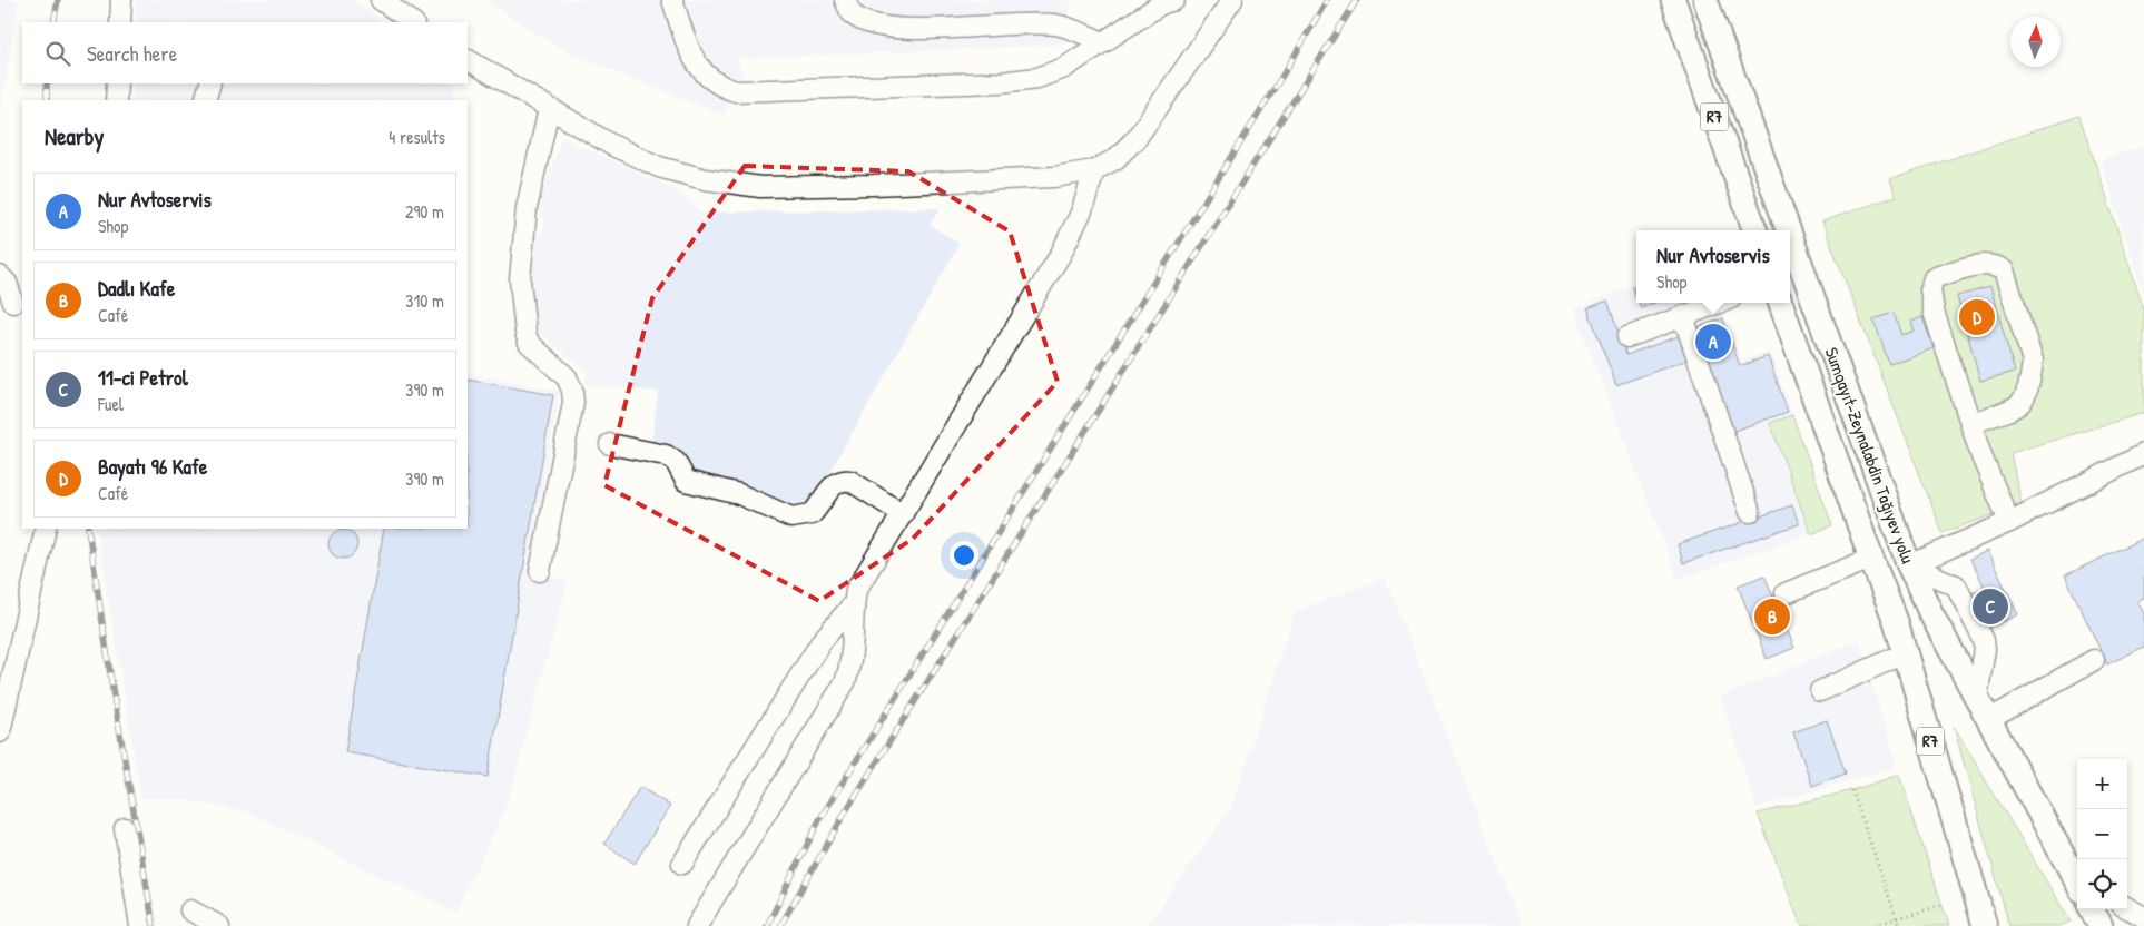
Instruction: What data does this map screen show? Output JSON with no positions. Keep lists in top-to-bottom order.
{
  "streets": {
    "main road": ["R7", "Sumqayıt-Zeynalabdin Tağıyev yolu"]
  },
  "north": "top",
  "page": {
    "search": "Search here",
    "heading": ["Nearby", "4 results"],
    "list": [
      {
        "mark": "A",
        "name": "Nur Avtoservis",
        "note": "Shop",
        "value": "290 m"
      },
      {
        "mark": "B",
        "name": "Dadlı Kafe",
        "note": "Café",
        "value": "310 m"
      },
      {
        "mark": "C",
        "name": "11-ci Petrol",
        "note": "Fuel",
        "value": "390 m"
      },
      {
        "mark": "D",
        "name": "Bayatı 96 Kafe",
        "note": "Café",
        "value": "390 m"
      }
    ],
    "popup": ["Nur Avtoservis", "Shop"],
    "pins": [
      "D",
      "A",
      "C",
      "B"
    ],
    "map_buttons": ["+", "−"]
  }
}
